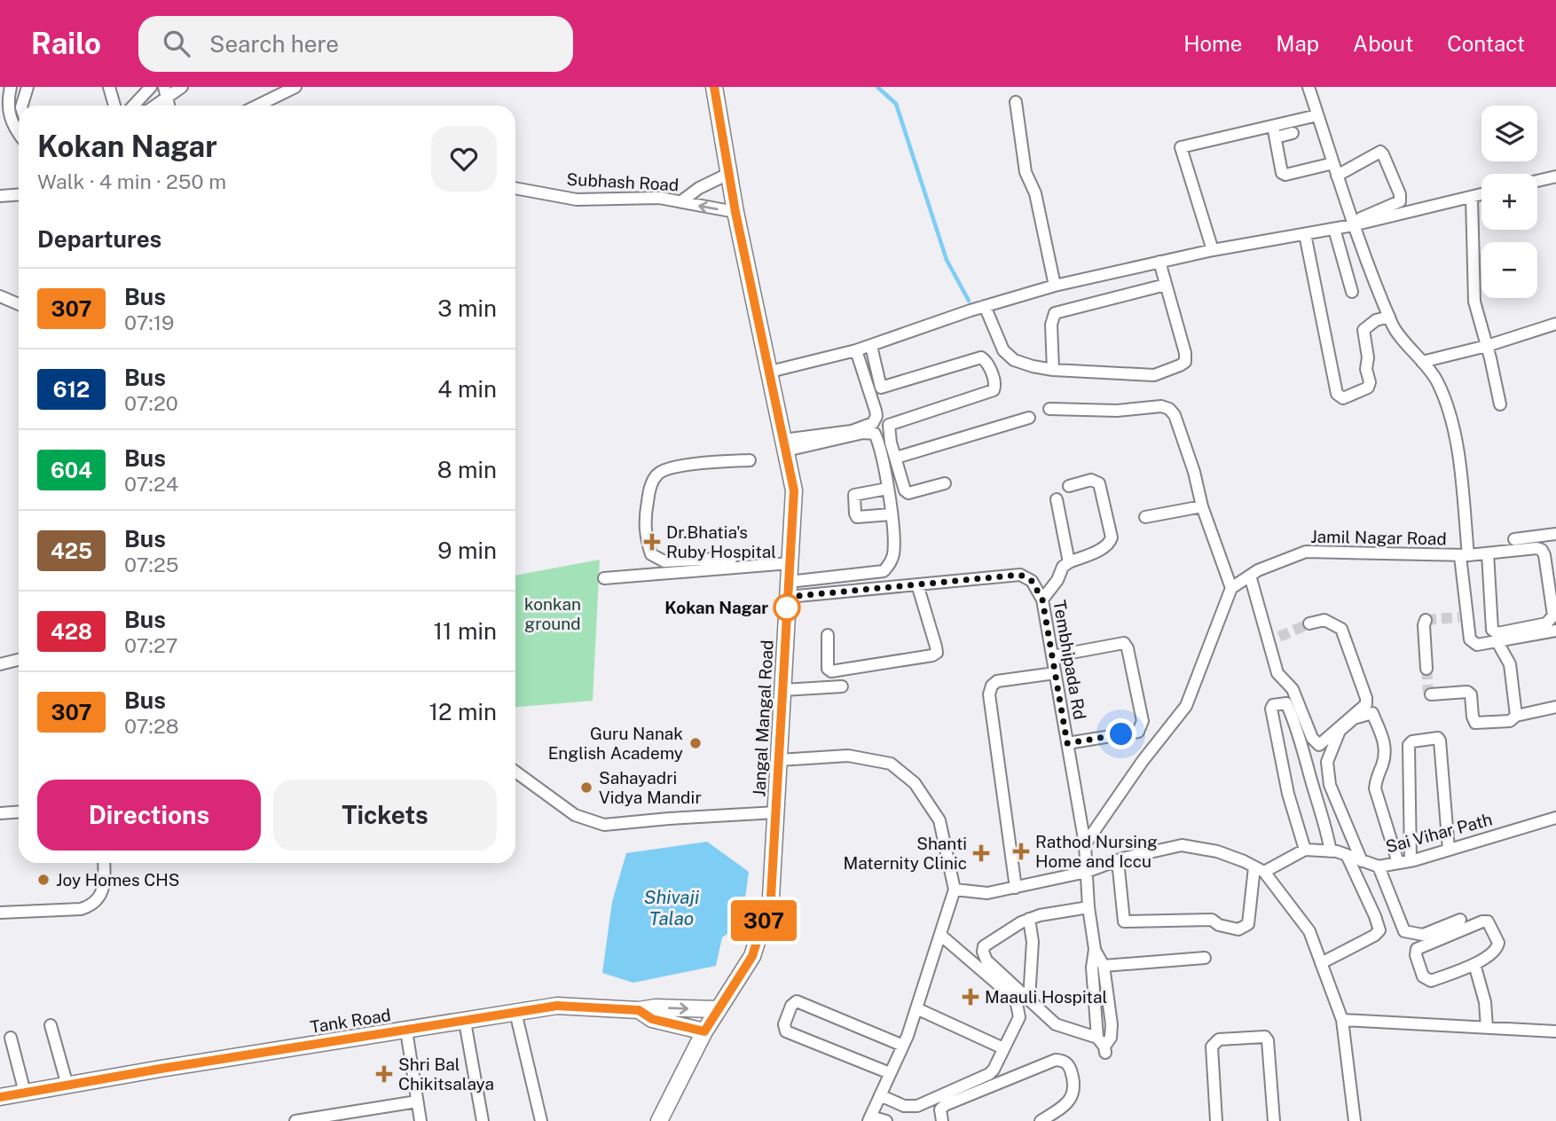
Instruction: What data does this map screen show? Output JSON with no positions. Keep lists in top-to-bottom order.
{
  "streets": {
    "main road": ["Jangal Mangal Road", "Tank Road"],
    "street": [
      "Subhash Road",
      "Jamil Nagar Road",
      "Tembhipada Rd",
      "Sai Vihar Path"
    ]
  },
  "crossings": [
    ["Subhash Road", "Jangal Mangal Road"],
    ["Tembhipada Rd", "Jangal Mangal Road"],
    ["Jangal Mangal Road", "Tank Road"]
  ],
  "water": ["Shivaji Talao"],
  "parks": ["konkan ground"],
  "places": {
    "health": [
      "Dr.Bhatia's Ruby Hospital",
      "Rathod Nursing Home and Iccu",
      "Shanti Maternity Clinic",
      "Maauli Hospital",
      "Shri Bal Chikitsalaya"
    ],
    "other": [
      "Kokan Nagar",
      "Guru Nanak English Academy",
      "Sahayadri Vidya Mandir",
      "Joy Homes CHS"
    ]
  },
  "lines": ["bus line 307"],
  "page": {
    "header": "Railo",
    "search": "Search here",
    "nav": [
      "Home",
      "Map",
      "About",
      "Contact"
    ],
    "on_map": "307",
    "map_buttons": ["+", "−"],
    "heading": [
      ["Kokan Nagar", "Walk · 4 min · 250 m"],
      "Departures"
    ],
    "list": [
      {
        "mark": "307",
        "name": "Bus",
        "note": "07:19",
        "value": "3 min"
      },
      {
        "mark": "612",
        "name": "Bus",
        "note": "07:20",
        "value": "4 min"
      },
      {
        "mark": "604",
        "name": "Bus",
        "note": "07:24",
        "value": "8 min"
      },
      {
        "mark": "425",
        "name": "Bus",
        "note": "07:25",
        "value": "9 min"
      },
      {
        "mark": "428",
        "name": "Bus",
        "note": "07:27",
        "value": "11 min"
      },
      {
        "mark": "307",
        "name": "Bus",
        "note": "07:28",
        "value": "12 min"
      }
    ],
    "buttons": ["Directions", "Tickets"]
  }
}
